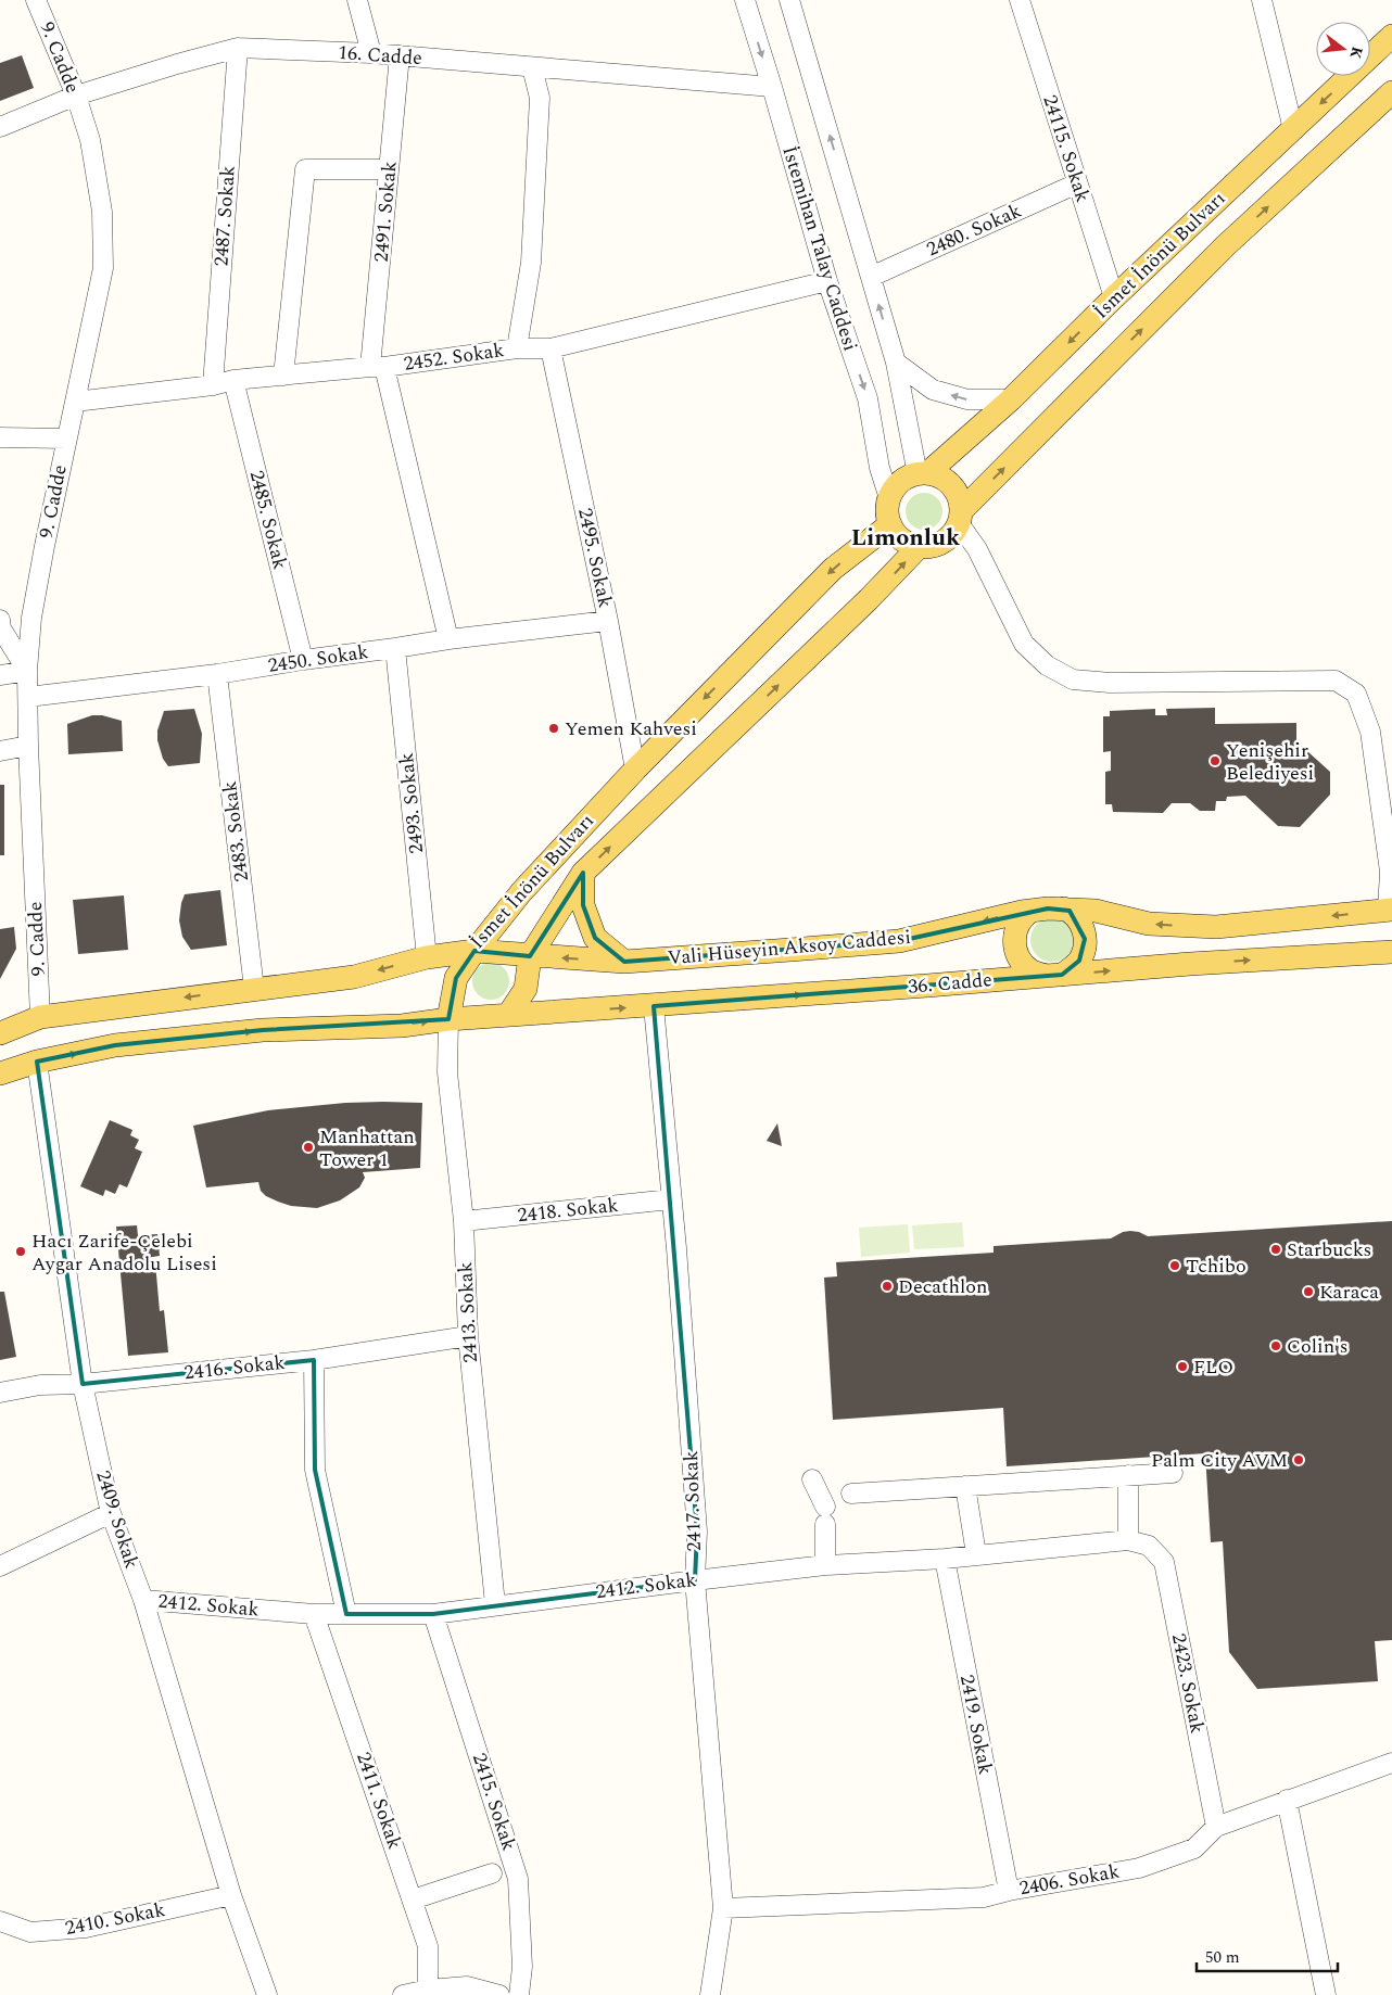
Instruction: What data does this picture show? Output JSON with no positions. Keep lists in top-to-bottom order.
{
  "streets": {
    "main road": ["İsmet İnönü Bulvarı", "Vali Hüseyin Aksoy Caddesi", "36. Cadde"],
    "street": [
      "16. Cadde",
      "9. Cadde",
      "24115. Sokak",
      "2491. Sokak",
      "2487. Sokak",
      "2480. Sokak",
      "İstemihan Talay Caddesi",
      "2452. Sokak",
      "2485. Sokak",
      "2495. Sokak",
      "2450. Sokak",
      "2493. Sokak",
      "2483. Sokak",
      "2418. Sokak",
      "2413. Sokak",
      "2416. Sokak",
      "2417. Sokak",
      "2409. Sokak",
      "2412. Sokak",
      "2423. Sokak",
      "2419. Sokak",
      "2411. Sokak",
      "2415. Sokak",
      "2406. Sokak",
      "2410. Sokak"
    ]
  },
  "crossings": [
    ["16. Cadde", "9. Cadde"],
    ["16. Cadde", "2491. Sokak"],
    ["16. Cadde", "2487. Sokak"],
    ["16. Cadde", "İstemihan Talay Caddesi"],
    ["9. Cadde", "İsmet İnönü Bulvarı"],
    ["9. Cadde", "2452. Sokak"],
    ["9. Cadde", "2450. Sokak"],
    ["24115. Sokak", "2480. Sokak"],
    ["24115. Sokak", "İsmet İnönü Bulvarı"],
    ["2491. Sokak", "2452. Sokak"],
    ["2491. Sokak", "2450. Sokak"],
    ["2487. Sokak", "2452. Sokak"],
    ["2480. Sokak", "İstemihan Talay Caddesi"],
    ["İstemihan Talay Caddesi", "İsmet İnönü Bulvarı"],
    ["İstemihan Talay Caddesi", "2452. Sokak"],
    ["İsmet İnönü Bulvarı", "2495. Sokak"],
    ["İsmet İnönü Bulvarı", "2493. Sokak"],
    ["İsmet İnönü Bulvarı", "2483. Sokak"],
    ["İsmet İnönü Bulvarı", "Vali Hüseyin Aksoy Caddesi"],
    ["2452. Sokak", "2485. Sokak"],
    ["2452. Sokak", "2495. Sokak"],
    ["2485. Sokak", "2450. Sokak"],
    ["2495. Sokak", "2450. Sokak"],
    ["2450. Sokak", "2493. Sokak"],
    ["2450. Sokak", "2483. Sokak"],
    ["Vali Hüseyin Aksoy Caddesi", "36. Cadde"],
    ["36. Cadde", "2417. Sokak"],
    ["2418. Sokak", "2413. Sokak"],
    ["2418. Sokak", "2417. Sokak"],
    ["2413. Sokak", "2416. Sokak"],
    ["2413. Sokak", "2412. Sokak"],
    ["2416. Sokak", "2409. Sokak"],
    ["2417. Sokak", "2412. Sokak"],
    ["2417. Sokak", "2406. Sokak"],
    ["2409. Sokak", "2412. Sokak"],
    ["2409. Sokak", "2410. Sokak"],
    ["2412. Sokak", "2423. Sokak"],
    ["2412. Sokak", "2419. Sokak"],
    ["2412. Sokak", "2411. Sokak"],
    ["2412. Sokak", "2415. Sokak"],
    ["2423. Sokak", "2406. Sokak"],
    ["2419. Sokak", "2406. Sokak"]
  ],
  "one_way": ["Vali Hüseyin Aksoy Caddesi", "36. Cadde"],
  "districts": ["Limonluk"],
  "places": [
    "Yemen Kahvesi",
    "Yenişehir Belediyesi",
    "Manhattan Tower 1",
    "Starbucks",
    "Hacı Zarife-Çelebi Aygar Anadolu Lisesi",
    "Tchibo",
    "Decathlon",
    "Karaca",
    "Colin's",
    "FLO",
    "Palm City AVM"
  ],
  "scale_bar": "50 m",
  "north": "right"
}
